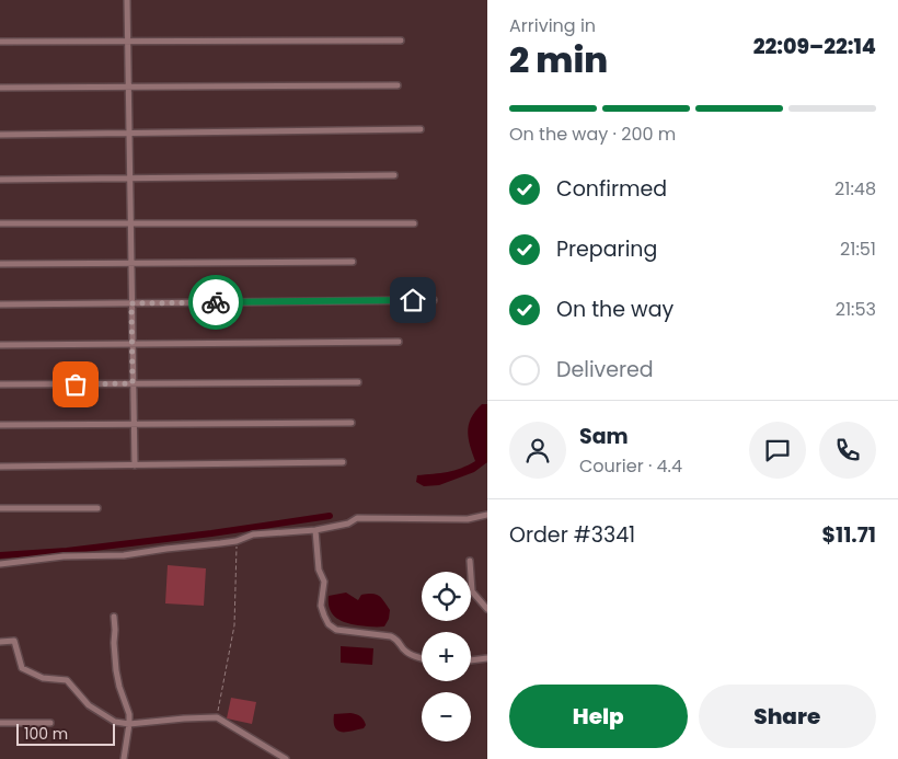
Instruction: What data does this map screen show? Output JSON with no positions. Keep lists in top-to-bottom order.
{
  "scale_bar": "100 m",
  "page": {
    "heading": ["2 min", "Arriving in", "22:09–22:14"],
    "panel": [
      "Sam",
      "Courier · 4.4",
      "Order #3341",
      "$11.71"
    ],
    "bar": "On the way · 200 m",
    "list": [
      ["Confirmed", "21:48"],
      ["Preparing", "21:51"],
      ["On the way", "21:53"],
      "Delivered"
    ],
    "map_buttons": ["+", "−"],
    "buttons": ["Help", "Share"],
    "scale": "100 m"
  }
}
